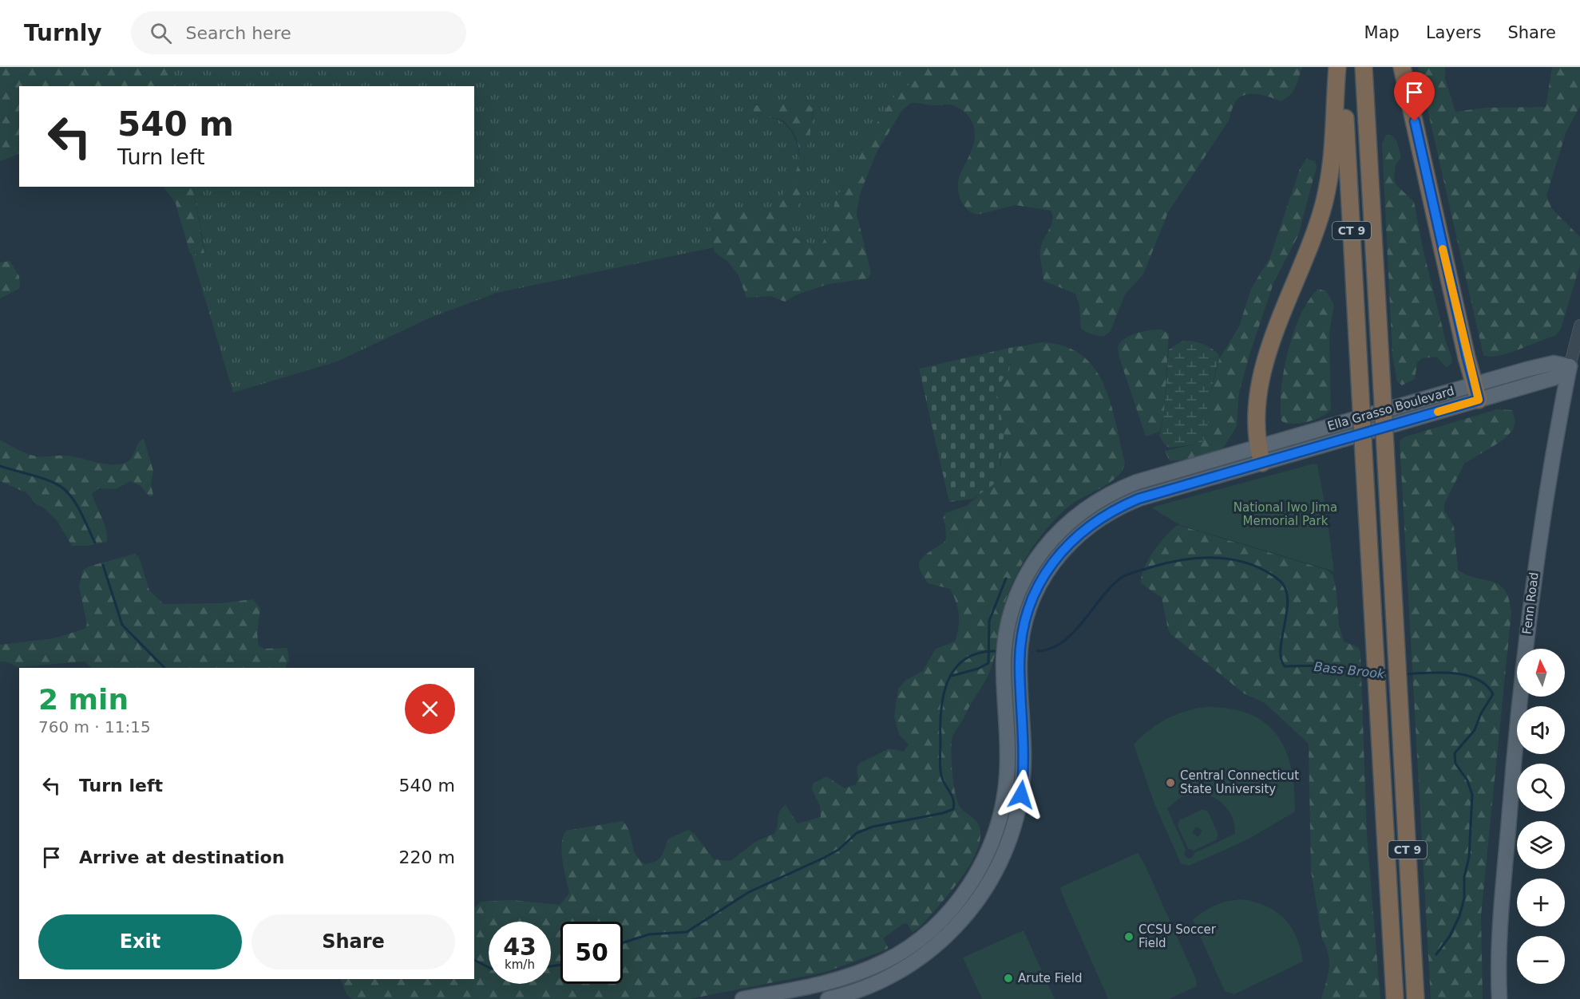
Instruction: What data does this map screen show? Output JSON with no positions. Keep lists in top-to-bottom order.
{
  "streets": {
    "highway": ["CT 9"],
    "main road": ["Ella Grasso Boulevard", "Fenn Road"]
  },
  "crossings": [
    ["Ella Grasso Boulevard", "Fenn Road"]
  ],
  "water": ["Bass Brook"],
  "parks": ["National Iwo Jima Memorial Park"],
  "places": ["Central Connecticut State University", "CCSU Soccer Field", "Arute Field"],
  "north": "top",
  "page": {
    "header": "Turnly",
    "search": "Search here",
    "nav": ["Map", "Layers", "Share"],
    "turn": ["540 m", "Turn left"],
    "map_buttons": ["+", "−"],
    "heading": ["2 min", "760 m · 11:15"],
    "list": [
      {
        "name": "Turn left",
        "value": "540 m"
      },
      {
        "name": "Arrive at destination",
        "value": "220 m"
      }
    ],
    "buttons": ["Exit", "Share"],
    "speed": "43 km/h",
    "limit": "50"
  }
}
